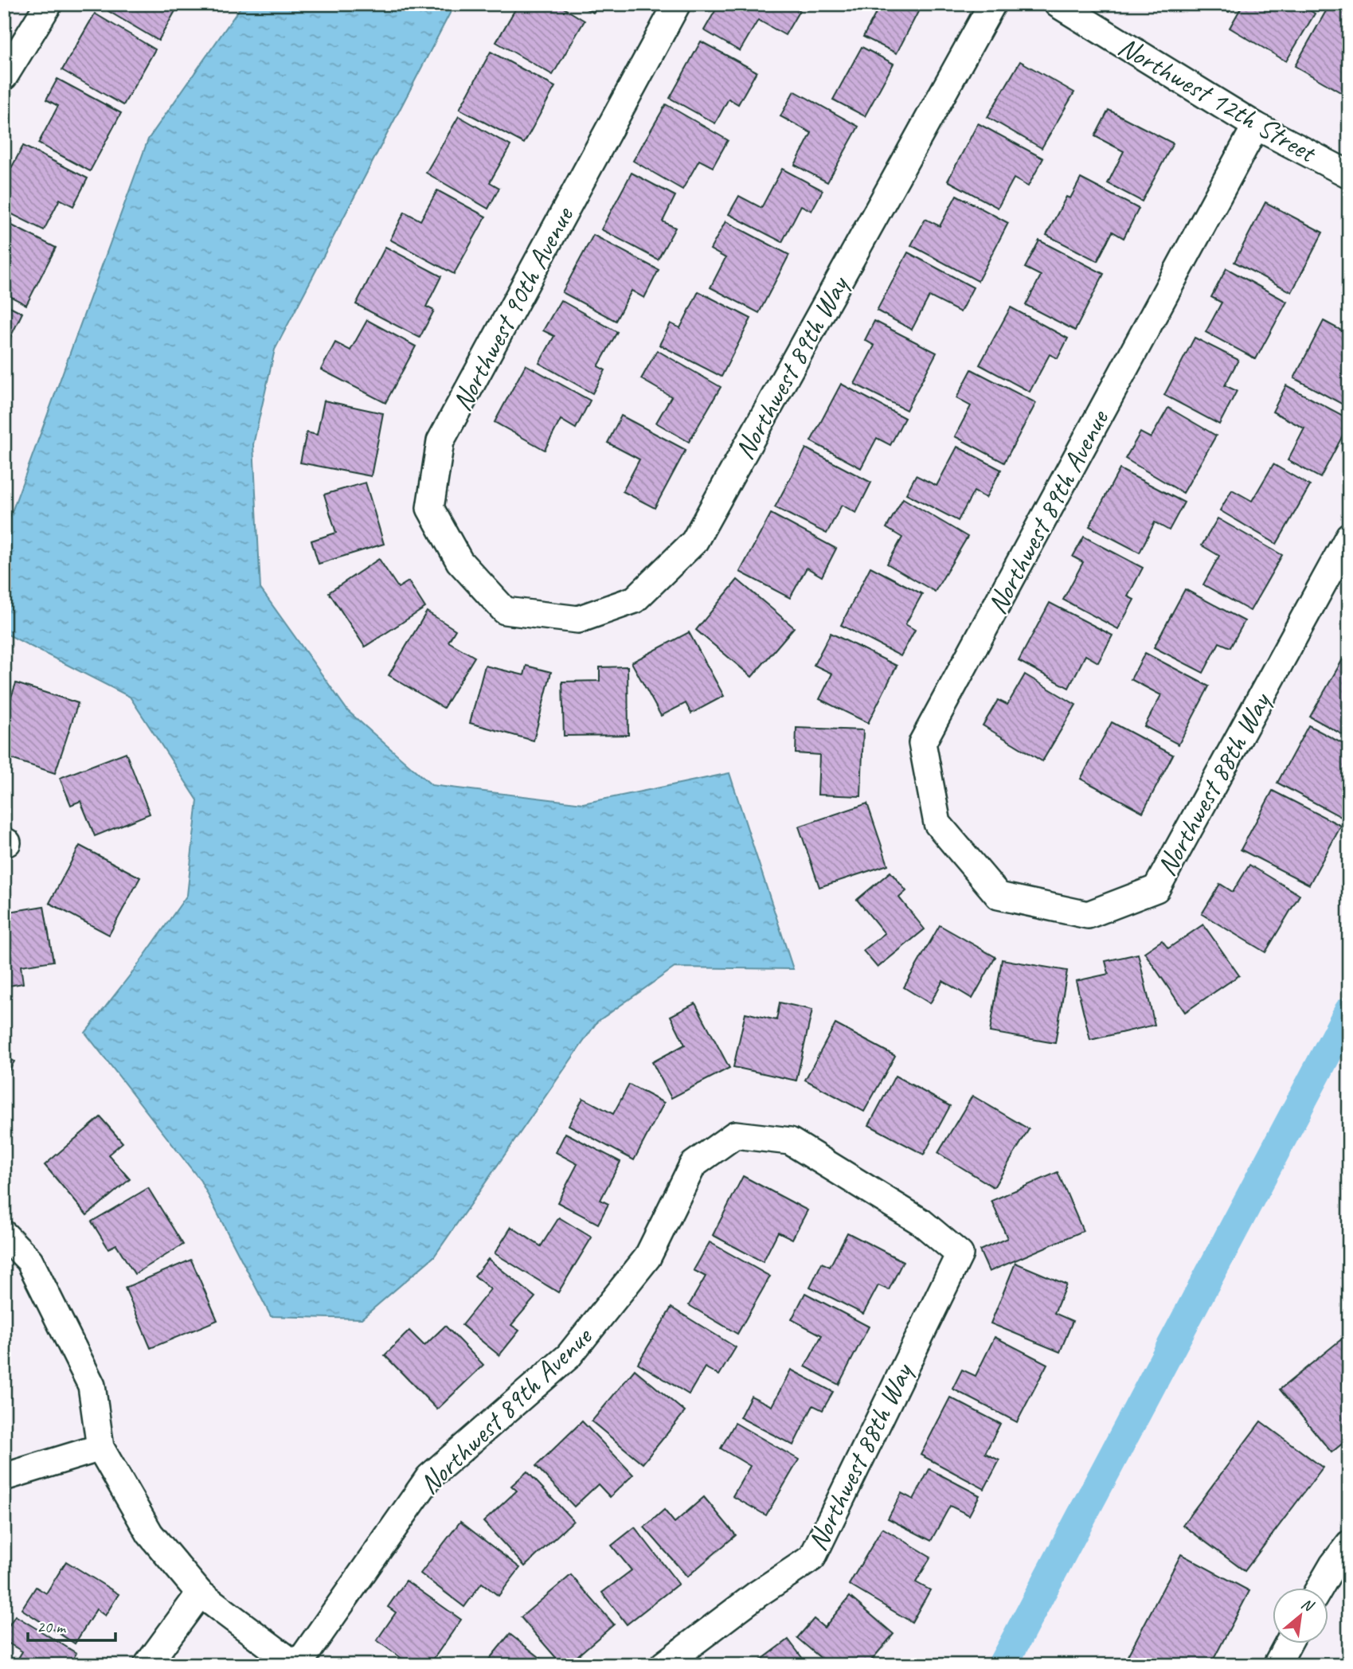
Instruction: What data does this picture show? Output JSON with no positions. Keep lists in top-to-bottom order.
{
  "streets": {
    "street": [
      "Northwest 12th Street",
      "Northwest 90th Avenue",
      "Northwest 89th Way",
      "Northwest 89th Avenue",
      "Northwest 88th Way"
    ]
  },
  "crossings": [
    ["Northwest 12th Street", "Northwest 89th Avenue"],
    ["Northwest 90th Avenue", "Northwest 89th Way"],
    ["Northwest 89th Avenue", "Northwest 88th Way"]
  ],
  "scale_bar": "20 m",
  "north": "top right"
}
